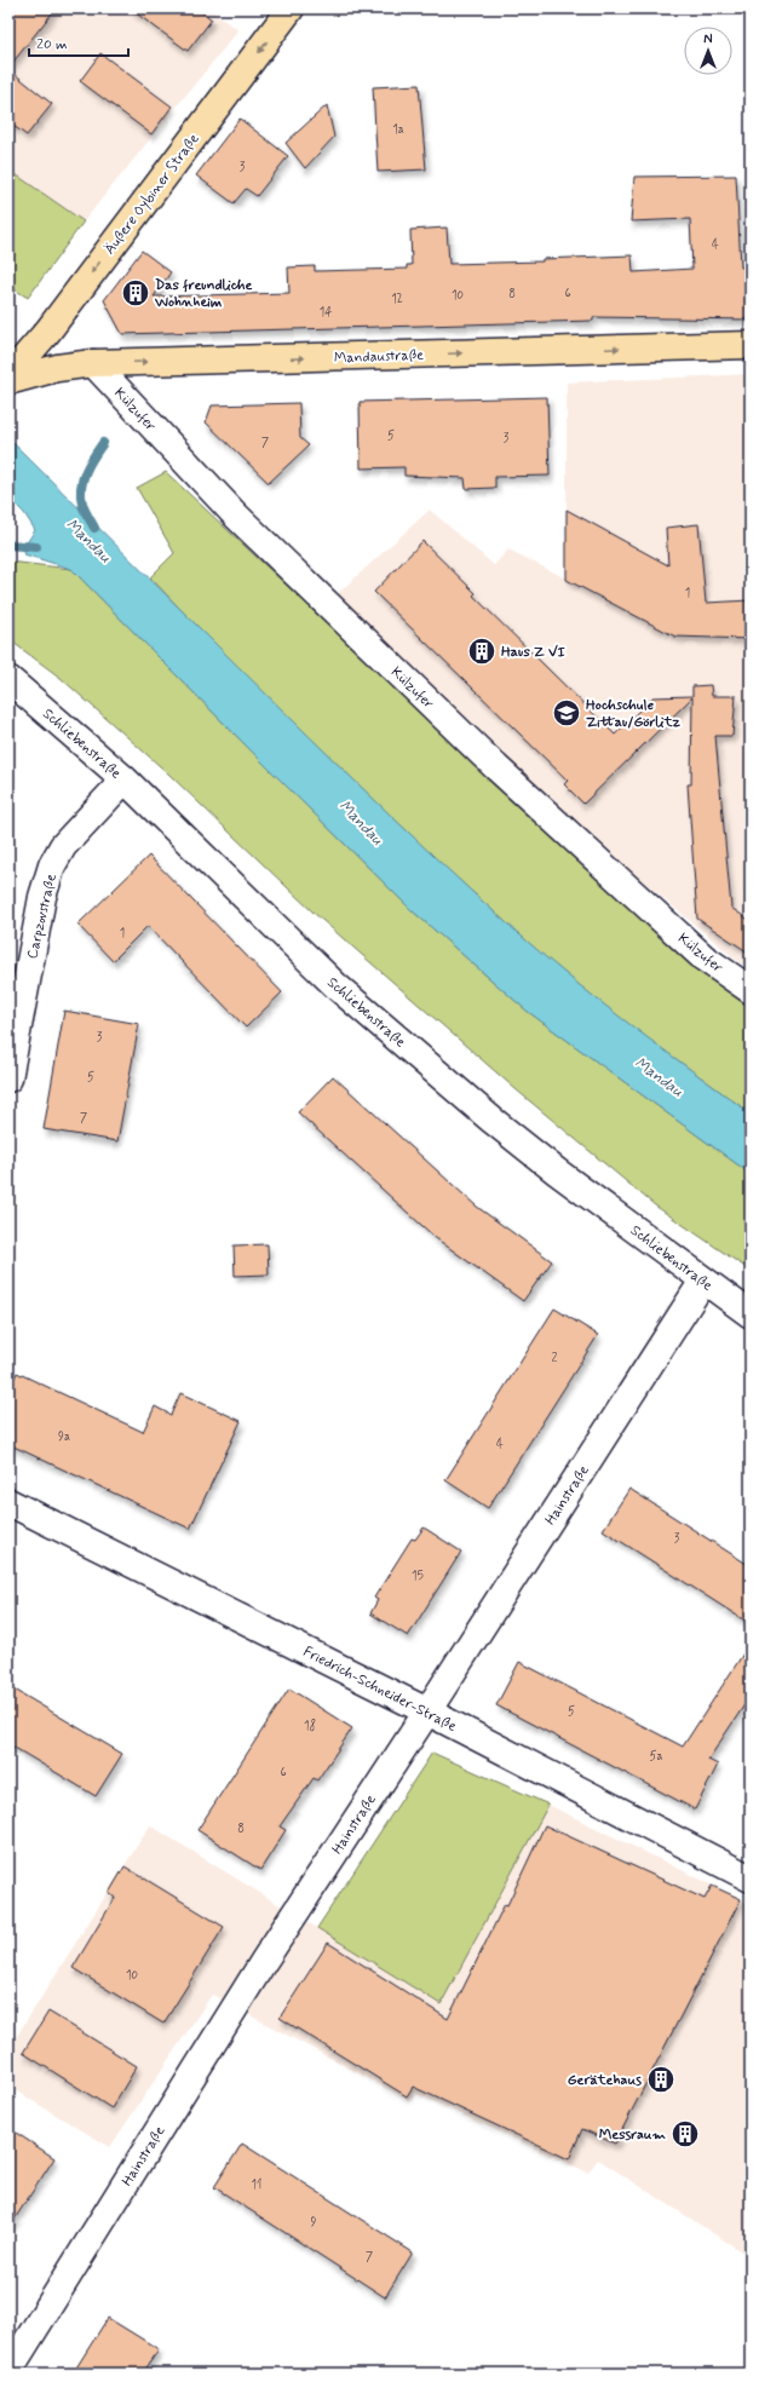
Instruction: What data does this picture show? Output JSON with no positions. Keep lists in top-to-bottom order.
{
  "streets": {
    "main road": ["Äußere Oybiner Straße", "Mandaustraße"],
    "street": [
      "Külzufer",
      "Schliebenstraße",
      "Carpzovstraße",
      "Hainstraße",
      "Friedrich-Schneider-Straße"
    ]
  },
  "crossings": [
    ["Mandaustraße", "Külzufer"],
    ["Schliebenstraße", "Carpzovstraße"],
    ["Schliebenstraße", "Hainstraße"],
    ["Hainstraße", "Friedrich-Schneider-Straße"]
  ],
  "one_way": ["Äußere Oybiner Straße", "Mandaustraße"],
  "water": ["Mandau"],
  "places": {
    "building": [
      "Das freundliche Wohnheim",
      "Haus Z VI",
      "Gerätehaus",
      "Messraum"
    ],
    "school or university": ["Hochschule Zittau/Görlitz"]
  },
  "house_numbers": [
    "1a",
    "3",
    "4",
    "6",
    "8",
    "10",
    "12",
    "14",
    "5",
    "3",
    "7",
    "1",
    "1",
    "3",
    "5",
    "7",
    "2",
    "9a",
    "4",
    "3",
    "15",
    "5",
    "18",
    "5a",
    "6",
    "8",
    "10",
    "11",
    "9",
    "7"
  ],
  "scale_bar": "20 m",
  "north": "top"
}
